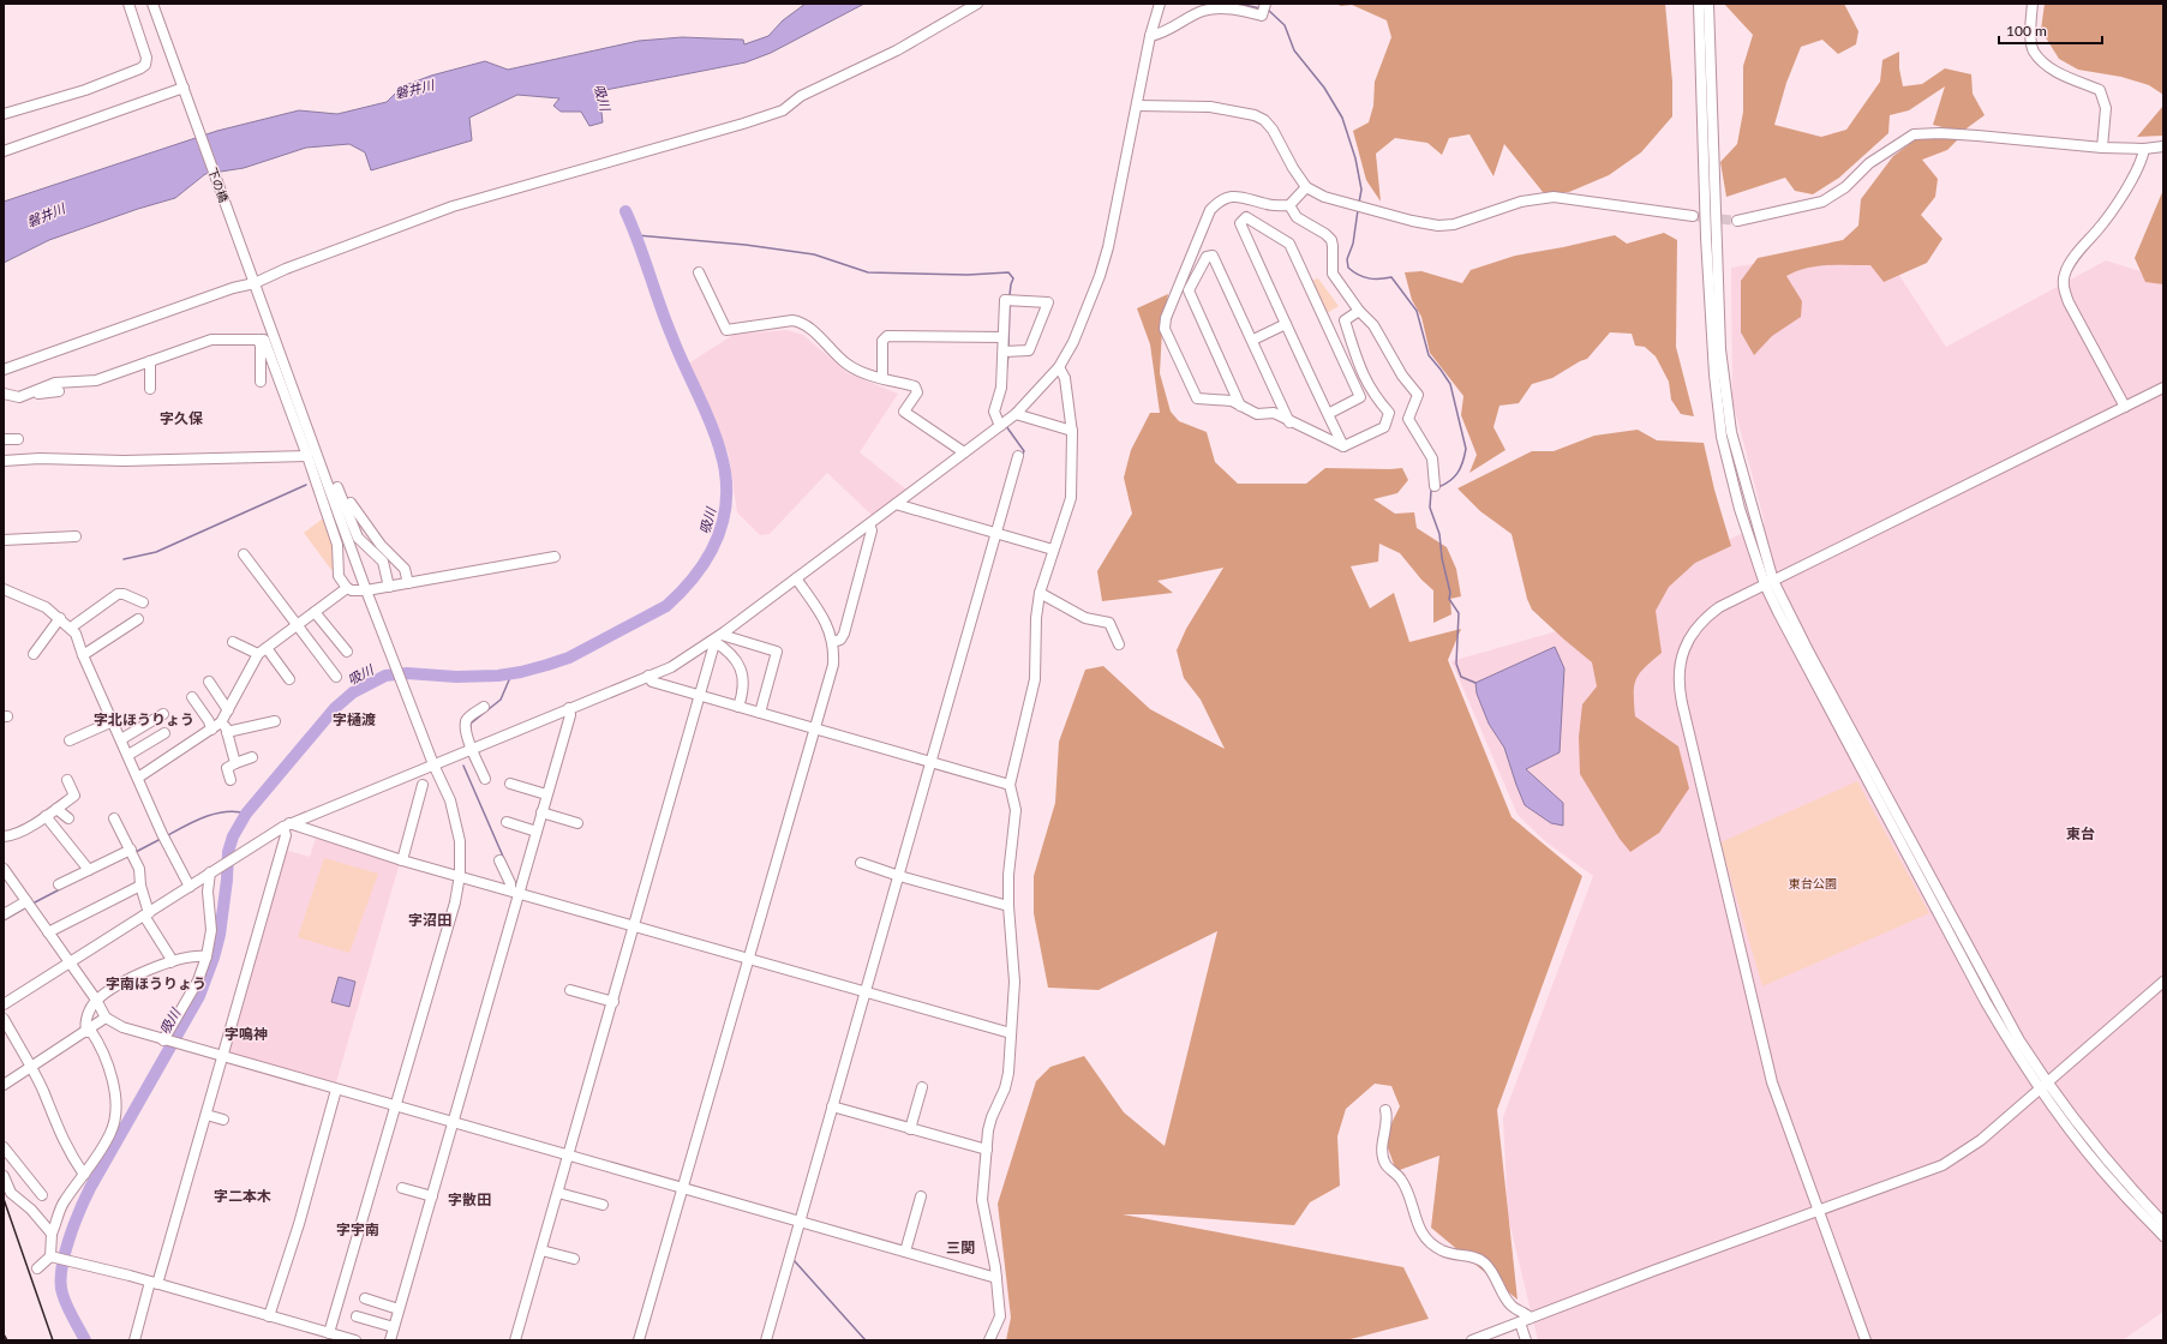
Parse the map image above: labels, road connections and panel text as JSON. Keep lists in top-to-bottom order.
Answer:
{
  "streets": {
    "street": ["下の橋"]
  },
  "districts": [
    "字久保",
    "字北ほうりょう",
    "字樋渡",
    "東台",
    "字沼田",
    "字南ほうりょう",
    "字鳴神",
    "字二本木",
    "字散田",
    "字宇南",
    "三関"
  ],
  "water": ["磐井川", "吸川"],
  "parks": ["東台公園"],
  "scale_bar": "100 m"
}
